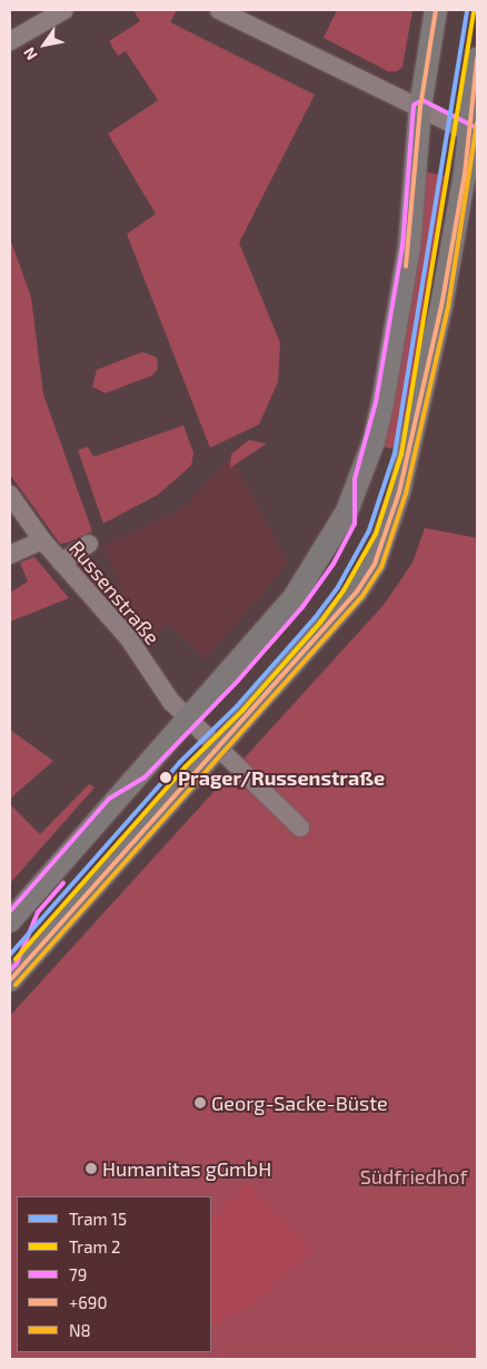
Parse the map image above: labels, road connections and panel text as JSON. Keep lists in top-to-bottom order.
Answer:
{
  "streets": {
    "street": ["Russenstraße"]
  },
  "parks": ["Südfriedhof"],
  "places": ["Prager/Russenstraße", "Georg-Sacke-Büste", "Humanitas gGmbH"],
  "lines": [
    "tram line 15",
    "transit line +690",
    "tram line 2",
    "transit line 79",
    "transit line N8"
  ],
  "legend": [
    "Tram 15",
    "Tram 2",
    "79",
    "+690",
    "N8"
  ],
  "north": "bottom left"
}
